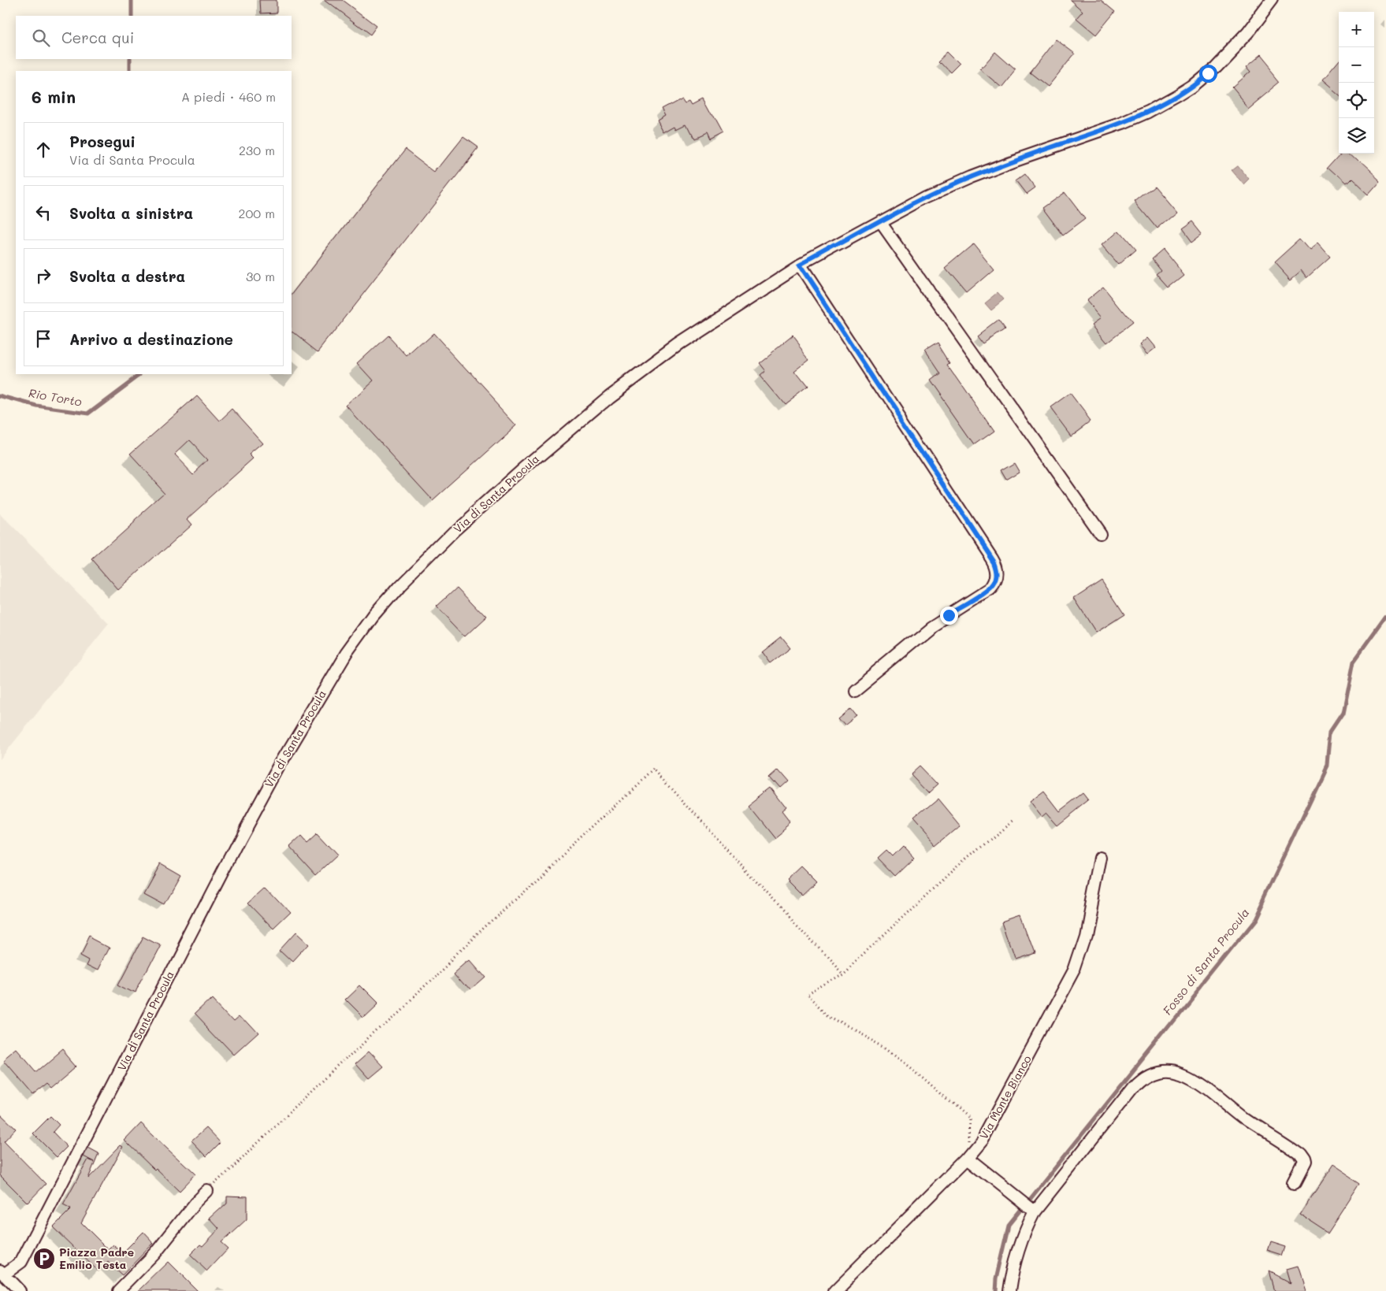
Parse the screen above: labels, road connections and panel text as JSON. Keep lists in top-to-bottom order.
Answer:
{
  "streets": {
    "street": ["Via di Santa Procula", "Via Monte Bianco"]
  },
  "water": ["Rio Torto", "Fosso di Santa Procula"],
  "places": {
    "parking": ["Piazza Padre Emilio Testa"]
  },
  "page": {
    "map_buttons": ["+", "−"],
    "search": "Cerca qui",
    "heading": ["6 min", "A piedi · 460 m"],
    "list": [
      ["Prosegui", "Via di Santa Procula", "230 m"],
      ["Svolta a sinistra", "200 m"],
      ["Svolta a destra", "30 m"],
      "Arrivo a destinazione"
    ]
  }
}
